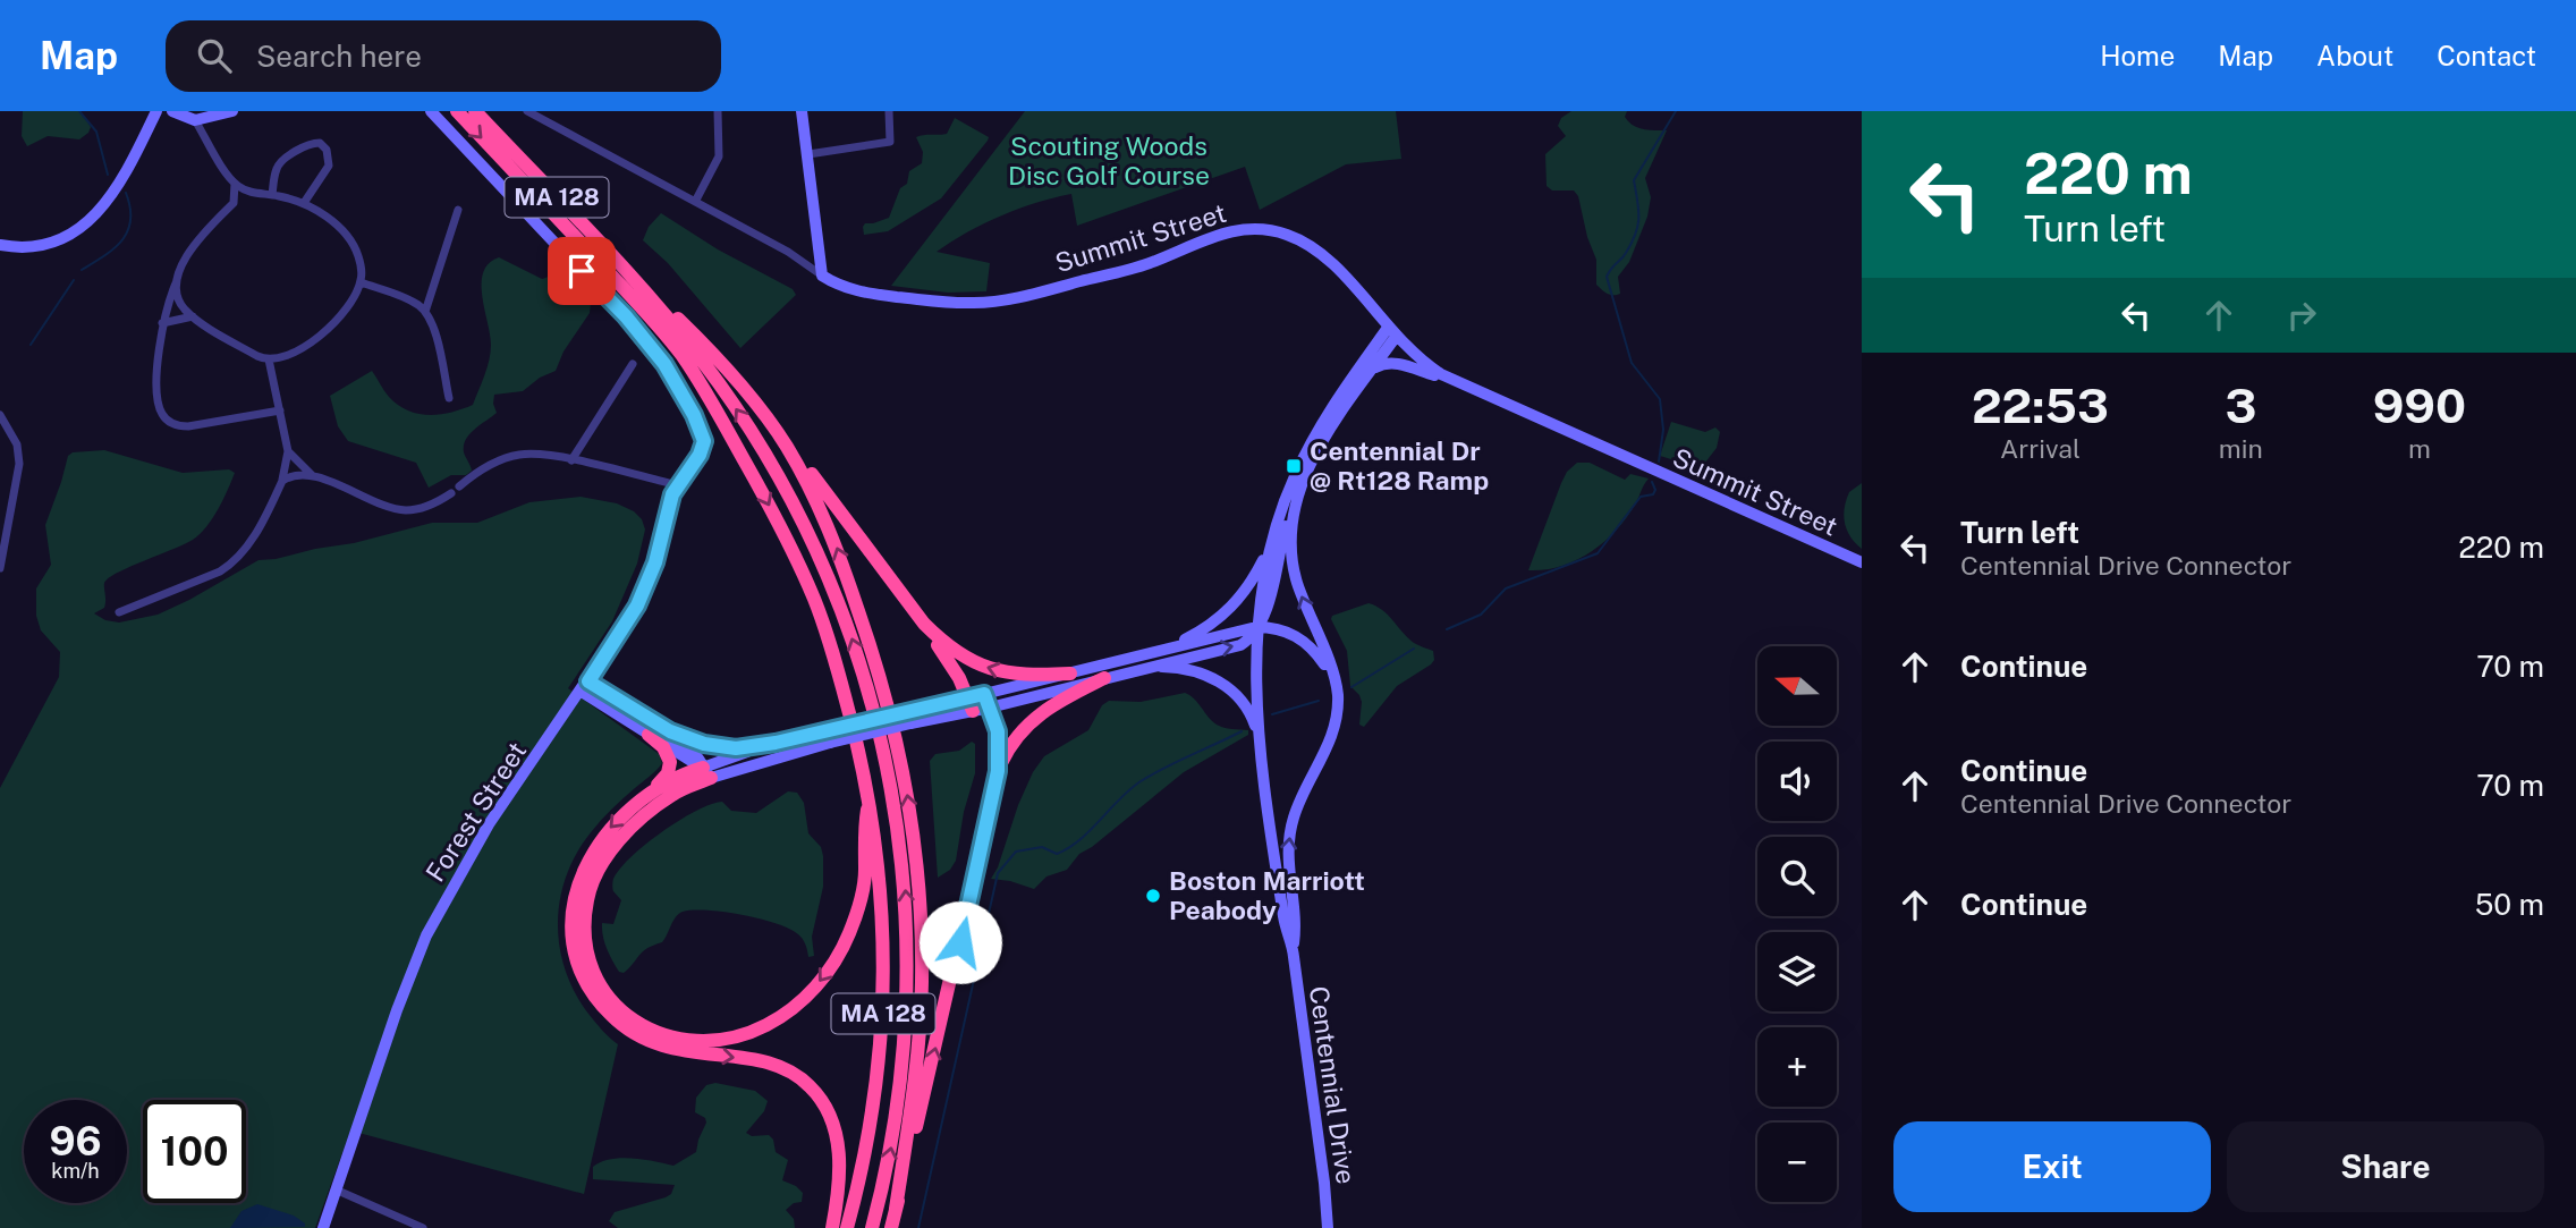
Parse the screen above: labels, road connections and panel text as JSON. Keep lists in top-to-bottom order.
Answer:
{
  "streets": {
    "highway": ["MA 128"],
    "street": ["Summit Street", "Forest Street", "Centennial Drive"]
  },
  "crossings": [
    ["Summit Street", "Centennial Drive"]
  ],
  "parks": ["Scouting Woods Disc Golf Course"],
  "places": {
    "transit": ["Centennial Dr @ Rt128 Ramp"],
    "other": ["Boston Marriott Peabody"]
  },
  "north": "left",
  "page": {
    "header": "Map",
    "search": "Search here",
    "nav": [
      "Home",
      "Map",
      "About",
      "Contact"
    ],
    "turn": ["220 m", "Turn left"],
    "eta": [
      "22:53",
      "Arrival",
      "3",
      "min",
      "990",
      "m"
    ],
    "list": [
      {
        "name": "Turn left",
        "note": "Centennial Drive Connector",
        "value": "220 m"
      },
      {
        "name": "Continue",
        "value": "70 m"
      },
      {
        "name": "Continue",
        "note": "Centennial Drive Connector",
        "value": "70 m"
      },
      {
        "name": "Continue",
        "value": "50 m"
      }
    ],
    "map_buttons": ["+", "−"],
    "speed": "96 km/h",
    "limit": "100",
    "buttons": ["Exit", "Share"]
  }
}
